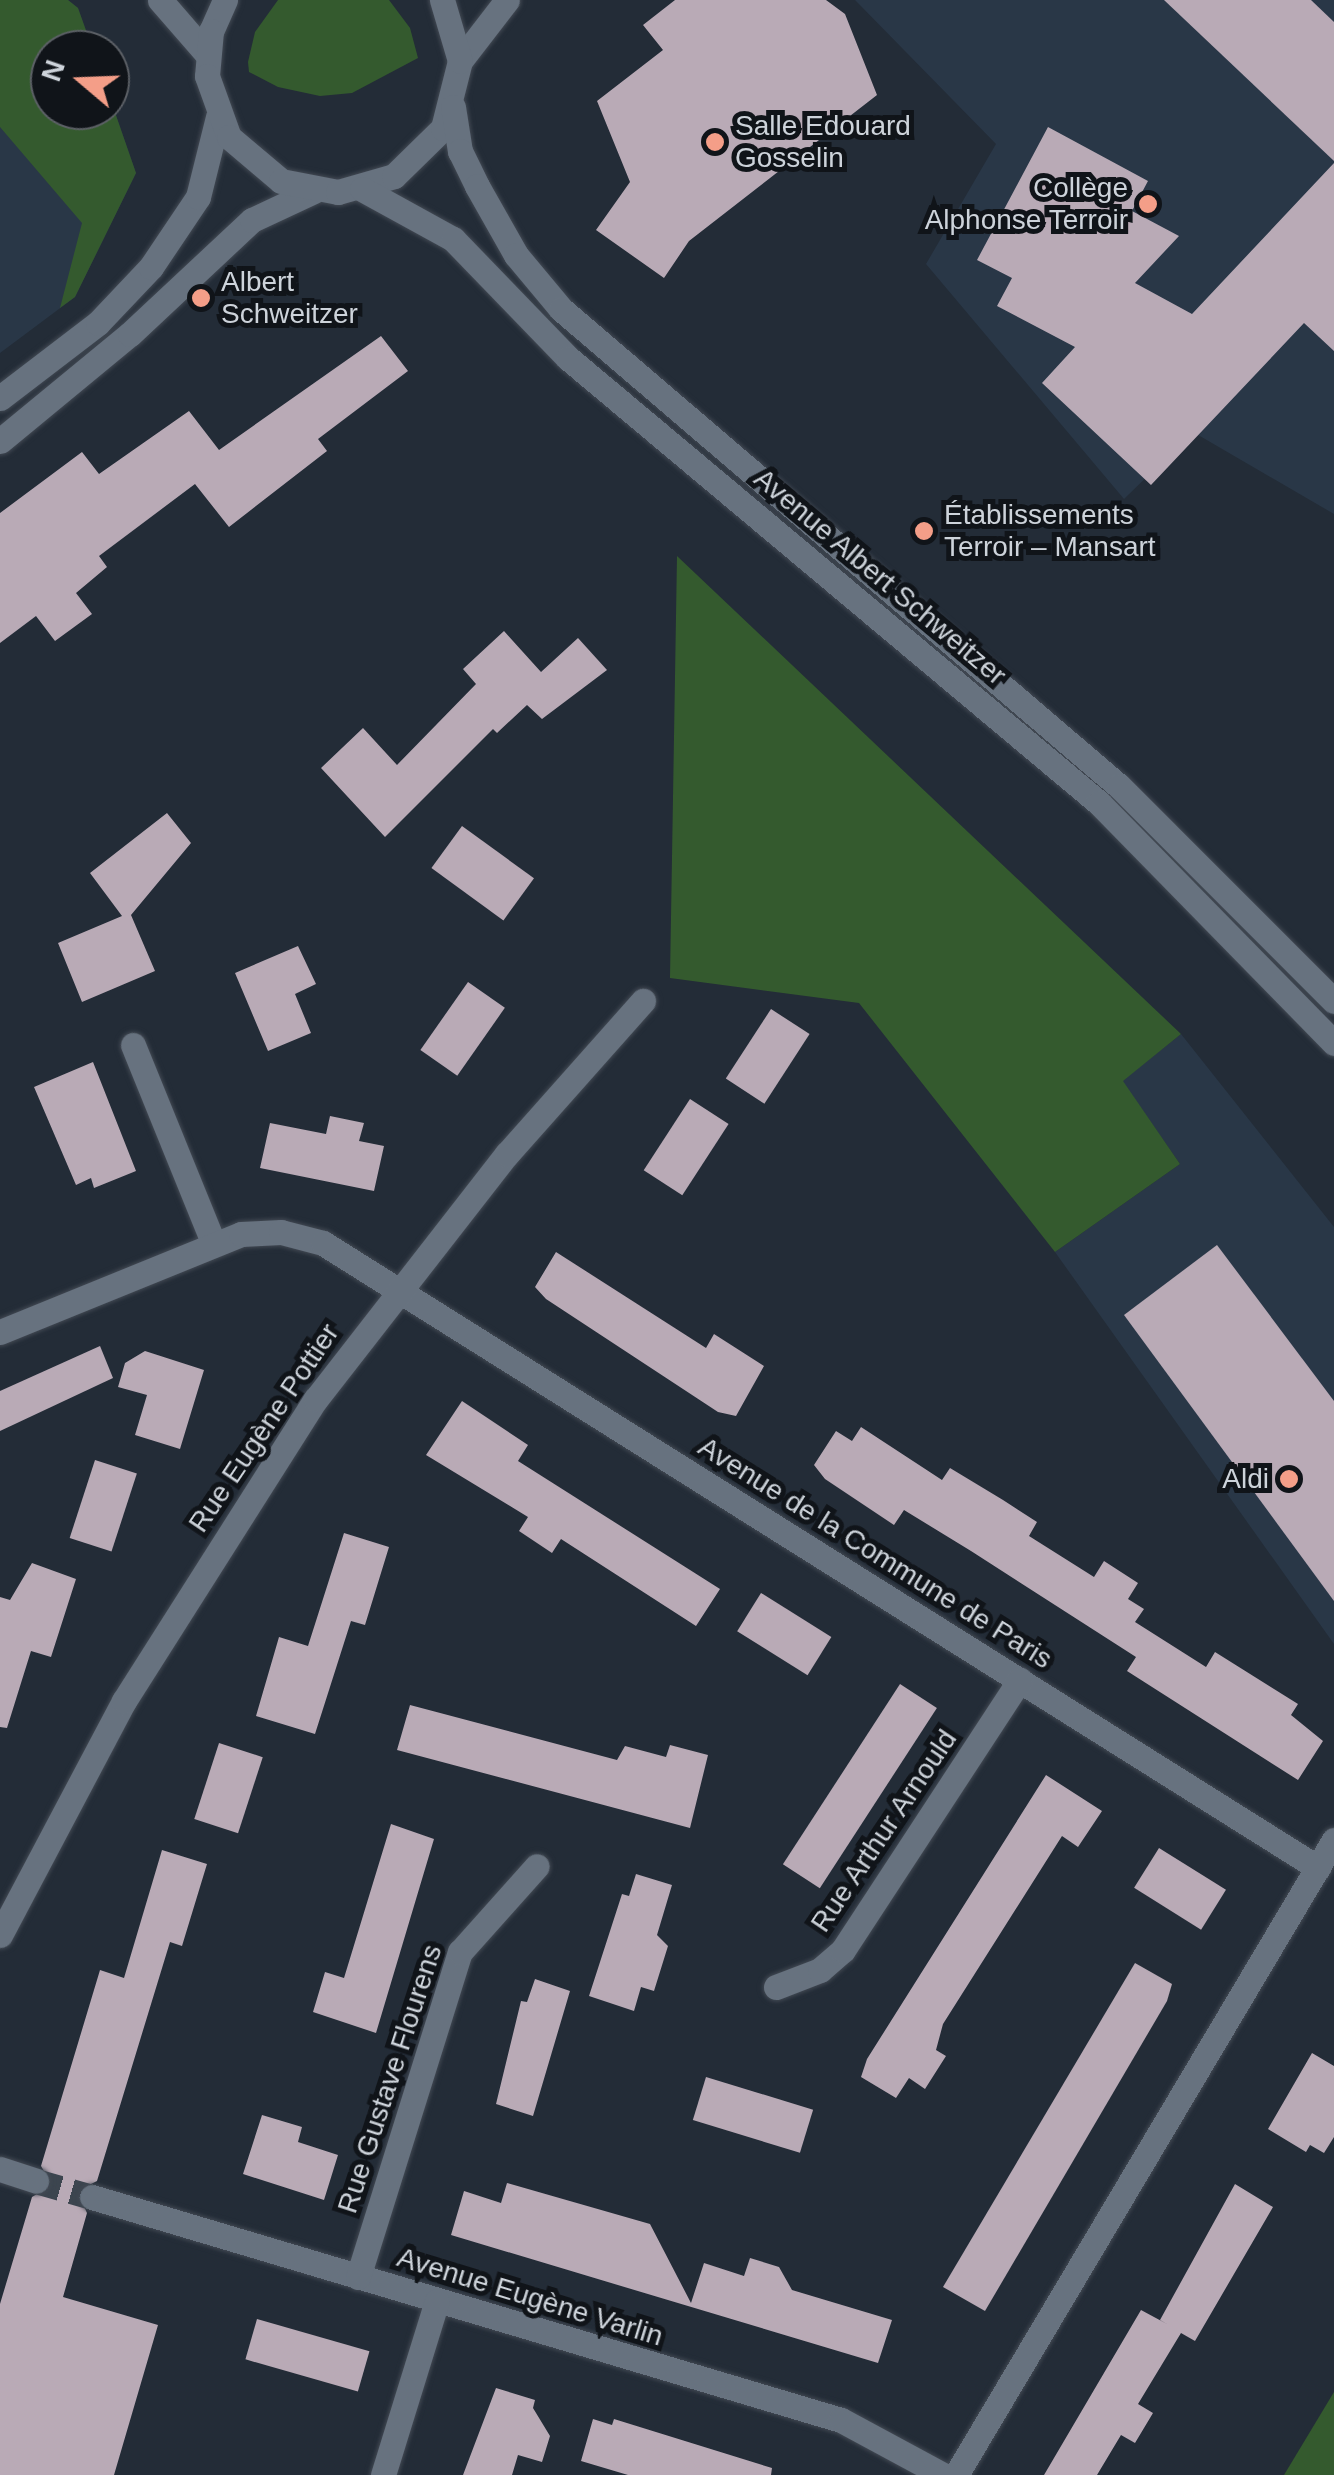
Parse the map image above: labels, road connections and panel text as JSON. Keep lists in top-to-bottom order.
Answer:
{
  "streets": {
    "street": [
      "Avenue Albert Schweitzer",
      "Rue Eugène Pottier",
      "Avenue de la Commune de Paris",
      "Rue Arthur Arnould",
      "Rue Gustave Flourens",
      "Avenue Eugène Varlin"
    ]
  },
  "crossings": [
    ["Rue Eugène Pottier", "Avenue de la Commune de Paris"],
    ["Avenue de la Commune de Paris", "Rue Arthur Arnould"],
    ["Rue Gustave Flourens", "Avenue Eugène Varlin"]
  ],
  "places": [
    "Salle Edouard Gosselin",
    "Collège Alphonse Terroir",
    "Albert Schweitzer",
    "Établissements Terroir – Mansart",
    "Aldi"
  ],
  "north": "left"
}
